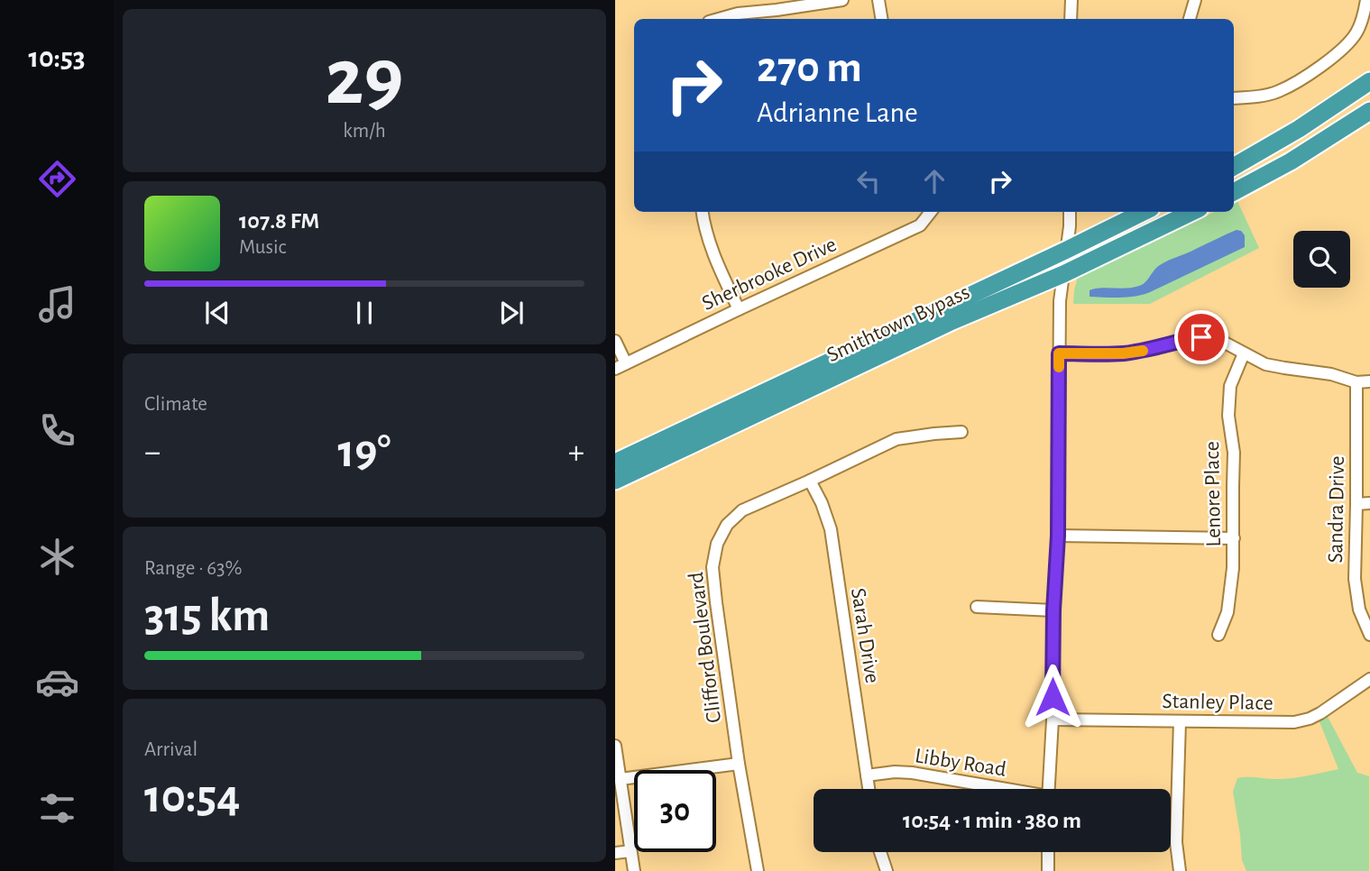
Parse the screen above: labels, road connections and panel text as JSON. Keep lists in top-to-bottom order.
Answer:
{
  "streets": {
    "highway": ["Smithtown Bypass"],
    "street": [
      "Sherbrooke Drive",
      "Lenore Place",
      "Sandra Drive",
      "Sarah Drive",
      "Clifford Boulevard",
      "Stanley Place",
      "Libby Road"
    ]
  },
  "crossings": [
    ["Sarah Drive", "Clifford Boulevard"],
    ["Sarah Drive", "Libby Road"]
  ],
  "page": {
    "tabs": "10:53",
    "tile": [
      ["29", "km/h"],
      "Climate",
      ["Range · 63%", "315 km"],
      ["Arrival", "10:54"]
    ],
    "turn": ["270 m", "Adrianne Lane"],
    "song": ["107.8 FM", "Music"],
    "heat": ["−", "19°", "+"],
    "limit": "30",
    "trip": "10:54 · 1 min · 380 m"
  }
}
